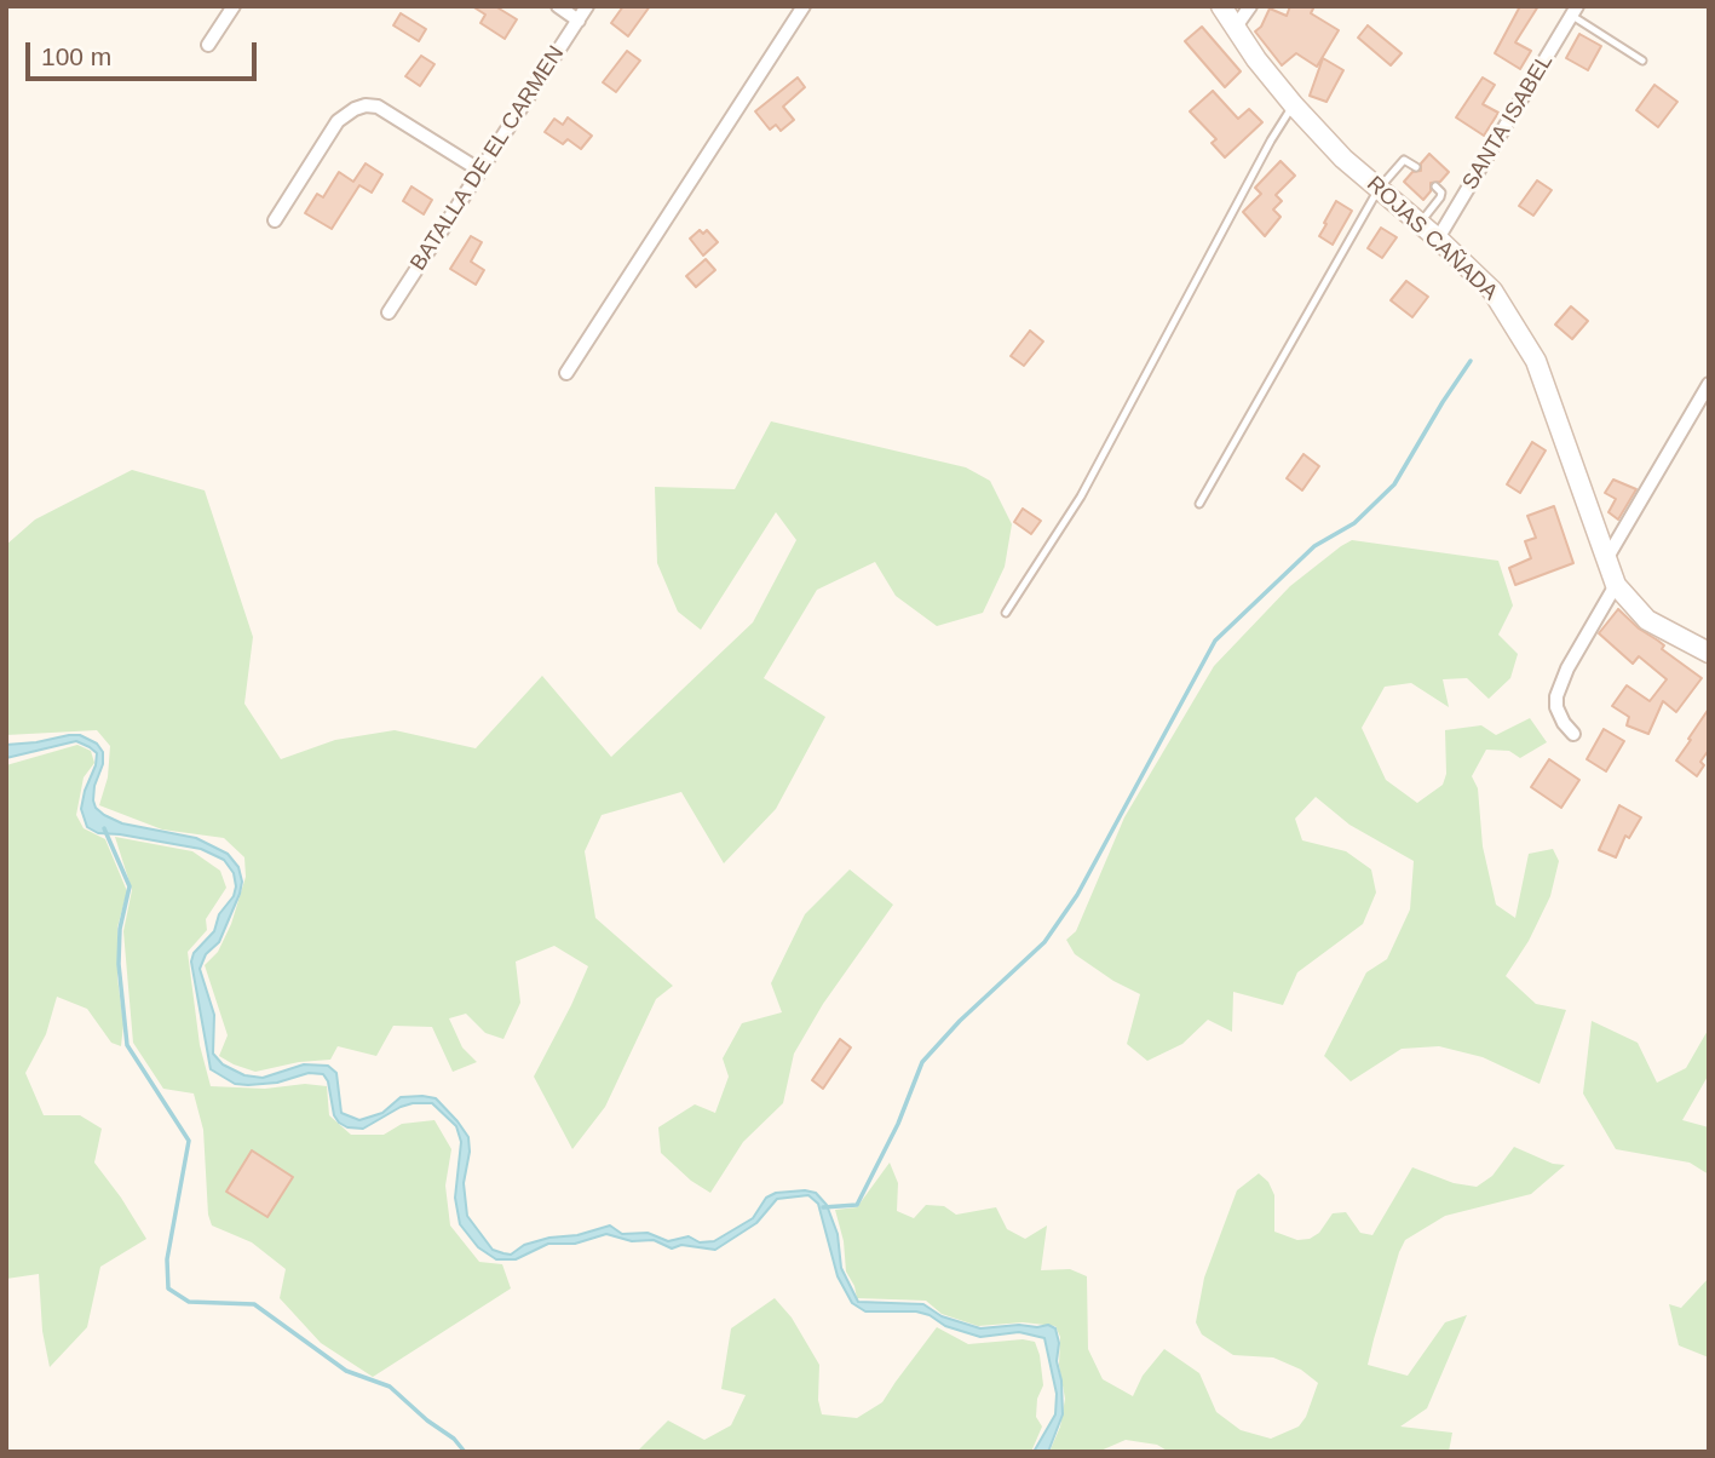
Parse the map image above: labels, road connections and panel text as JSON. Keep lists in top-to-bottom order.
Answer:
{
  "streets": {
    "main road": ["ROJAS CAÑADA"],
    "street": ["SANTA ISABEL", "BATALLA DE EL CARMEN"]
  },
  "crossings": [
    ["SANTA ISABEL", "ROJAS CAÑADA"]
  ],
  "scale_bar": "100 m"
}
